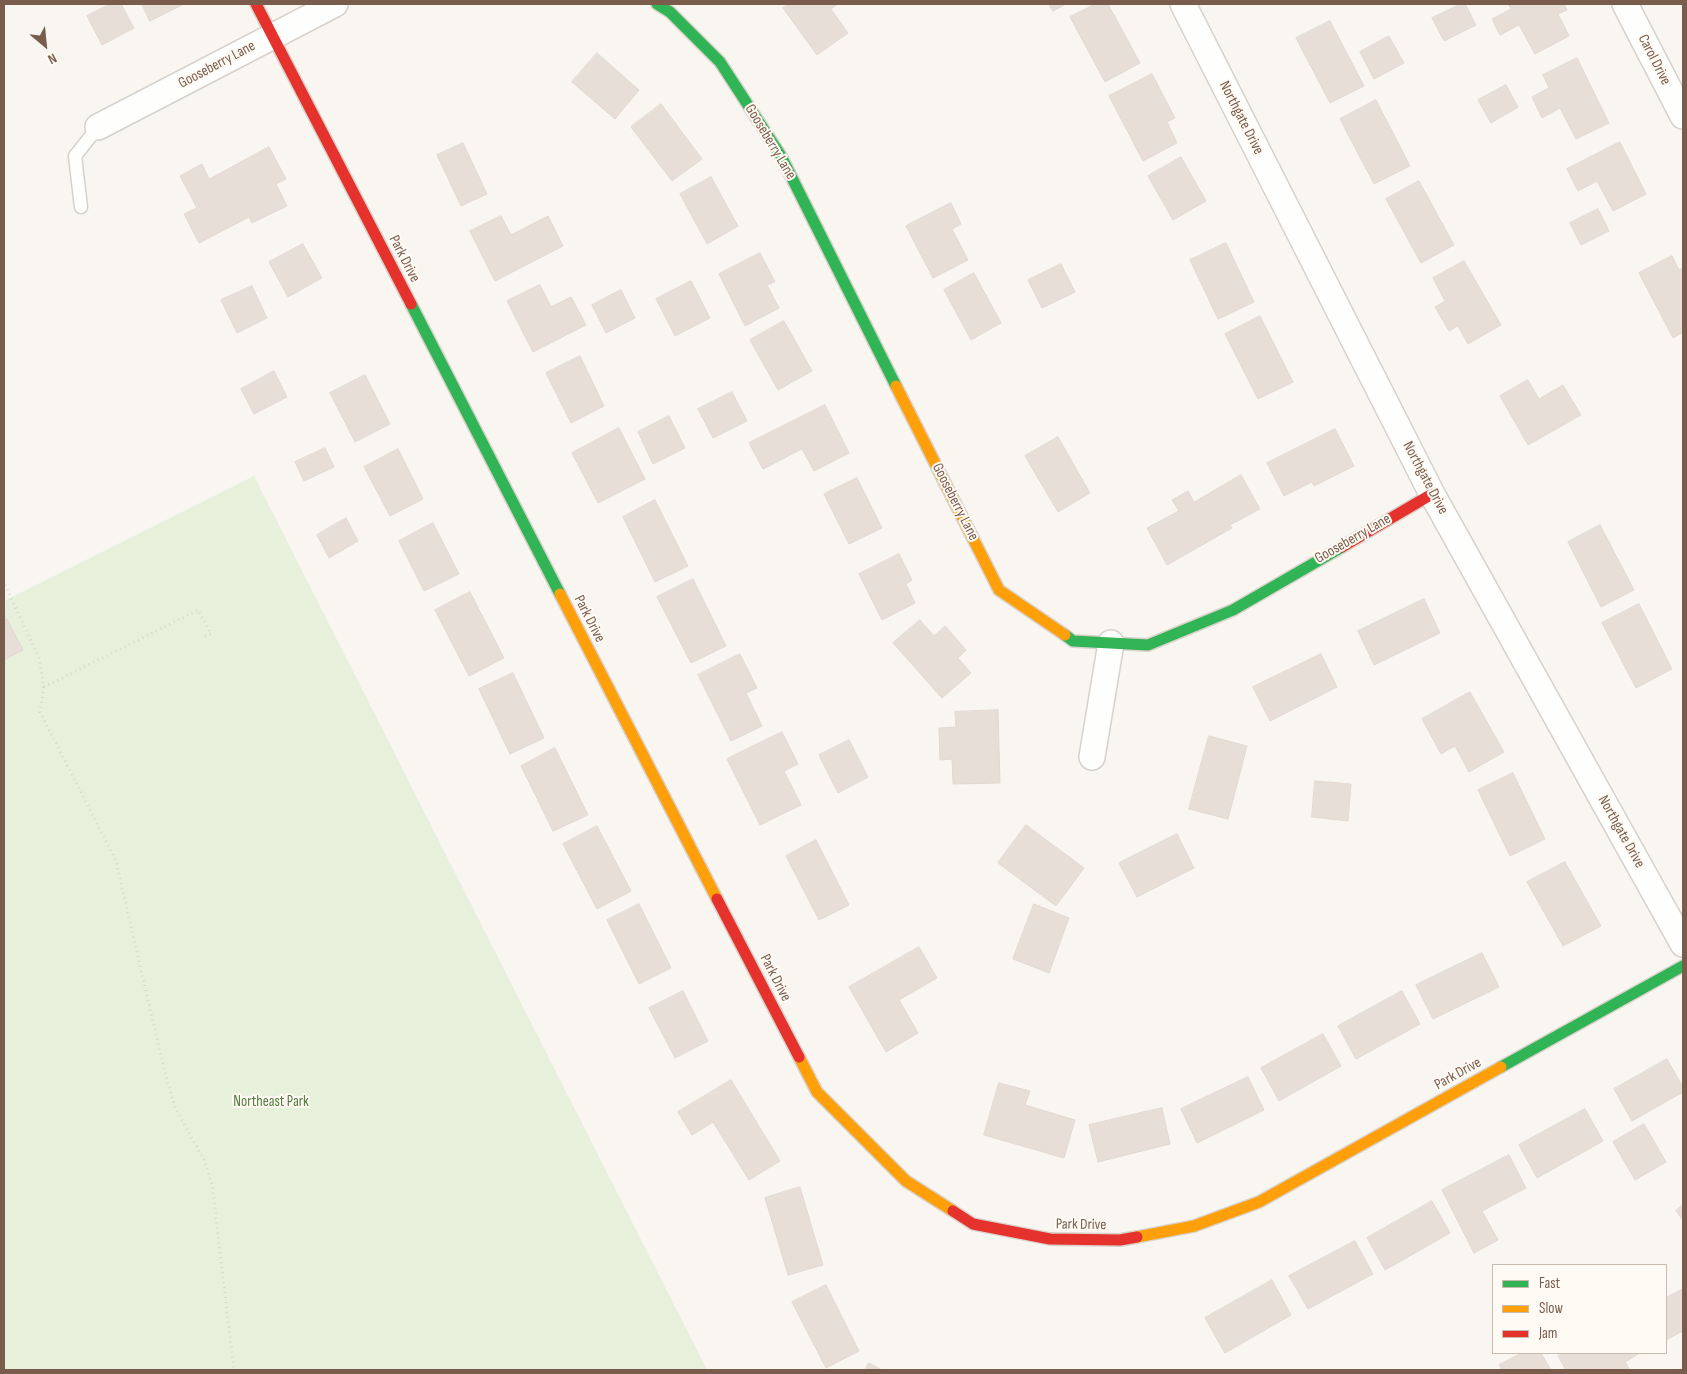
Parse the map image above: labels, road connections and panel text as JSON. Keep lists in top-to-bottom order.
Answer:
{
  "streets": {
    "street": [
      "Carol Drive",
      "Gooseberry Lane",
      "Northgate Drive",
      "Park Drive"
    ]
  },
  "crossings": [
    ["Gooseberry Lane", "Northgate Drive"],
    ["Gooseberry Lane", "Park Drive"]
  ],
  "parks": ["Northeast Park"],
  "legend": ["Fast", "Slow", "Jam"],
  "north": "bottom right"
}
